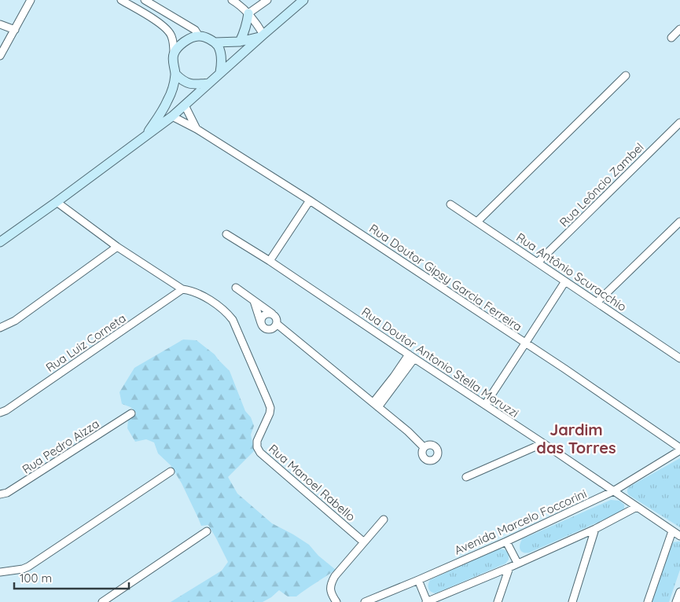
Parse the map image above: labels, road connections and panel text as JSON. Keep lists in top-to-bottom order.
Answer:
{
  "streets": {
    "street": [
      "Rua Leôncio Zambel",
      "Rua Antônio Scuracchio",
      "Rua Doutor Gipsy Garcia Ferreira",
      "Rua Luiz Corneta",
      "Rua Doutor Antonio Stella Moruzzi",
      "Rua Pedro Aizza",
      "Rua Manoel Rabello",
      "Avenida Marcelo Foccorini"
    ]
  },
  "crossings": [
    ["Rua Leôncio Zambel", "Rua Antônio Scuracchio"],
    ["Rua Doutor Gipsy Garcia Ferreira", "Avenida Marcelo Foccorini"],
    ["Rua Luiz Corneta", "Rua Manoel Rabello"],
    ["Rua Doutor Antonio Stella Moruzzi", "Avenida Marcelo Foccorini"]
  ],
  "districts": ["Jardim das Torres"],
  "scale_bar": "100 m"
}
